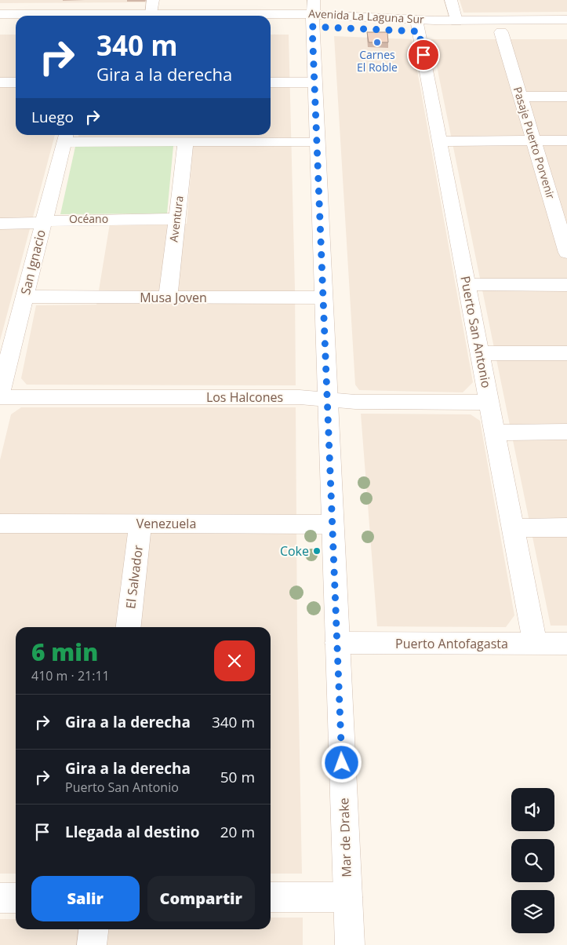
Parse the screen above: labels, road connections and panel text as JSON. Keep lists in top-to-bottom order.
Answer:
{
  "streets": {
    "street": [
      "Avenida La Laguna Sur",
      "Pasaje Puerto Porvenir",
      "Océano",
      "Aventura",
      "San Ignacio",
      "Musa Joven",
      "Puerto San Antonio",
      "Los Halcones",
      "Venezuela",
      "El Salvador",
      "Puerto Antofagasta",
      "Mar de Drake"
    ]
  },
  "crossings": [
    ["Avenida La Laguna Sur", "Pasaje Puerto Porvenir"],
    ["Avenida La Laguna Sur", "Puerto San Antonio"],
    ["Avenida La Laguna Sur", "Mar de Drake"],
    ["Océano", "Aventura"],
    ["Océano", "San Ignacio"],
    ["Aventura", "Musa Joven"],
    ["San Ignacio", "Musa Joven"],
    ["Musa Joven", "Mar de Drake"],
    ["Puerto San Antonio", "Los Halcones"],
    ["Puerto San Antonio", "Puerto Antofagasta"],
    ["Los Halcones", "Mar de Drake"],
    ["Venezuela", "El Salvador"],
    ["Venezuela", "Mar de Drake"],
    ["Puerto Antofagasta", "Mar de Drake"]
  ],
  "places": ["Carnes El Roble", "Coke"],
  "page": {
    "turn": ["340 m", "Gira a la derecha"],
    "then": "Luego",
    "heading": ["6 min", "410 m · 21:11"],
    "list": [
      {
        "name": "Gira a la derecha",
        "value": "340 m"
      },
      {
        "name": "Gira a la derecha",
        "note": "Puerto San Antonio",
        "value": "50 m"
      },
      {
        "name": "Llegada al destino",
        "value": "20 m"
      }
    ],
    "buttons": ["Salir", "Compartir"]
  }
}
